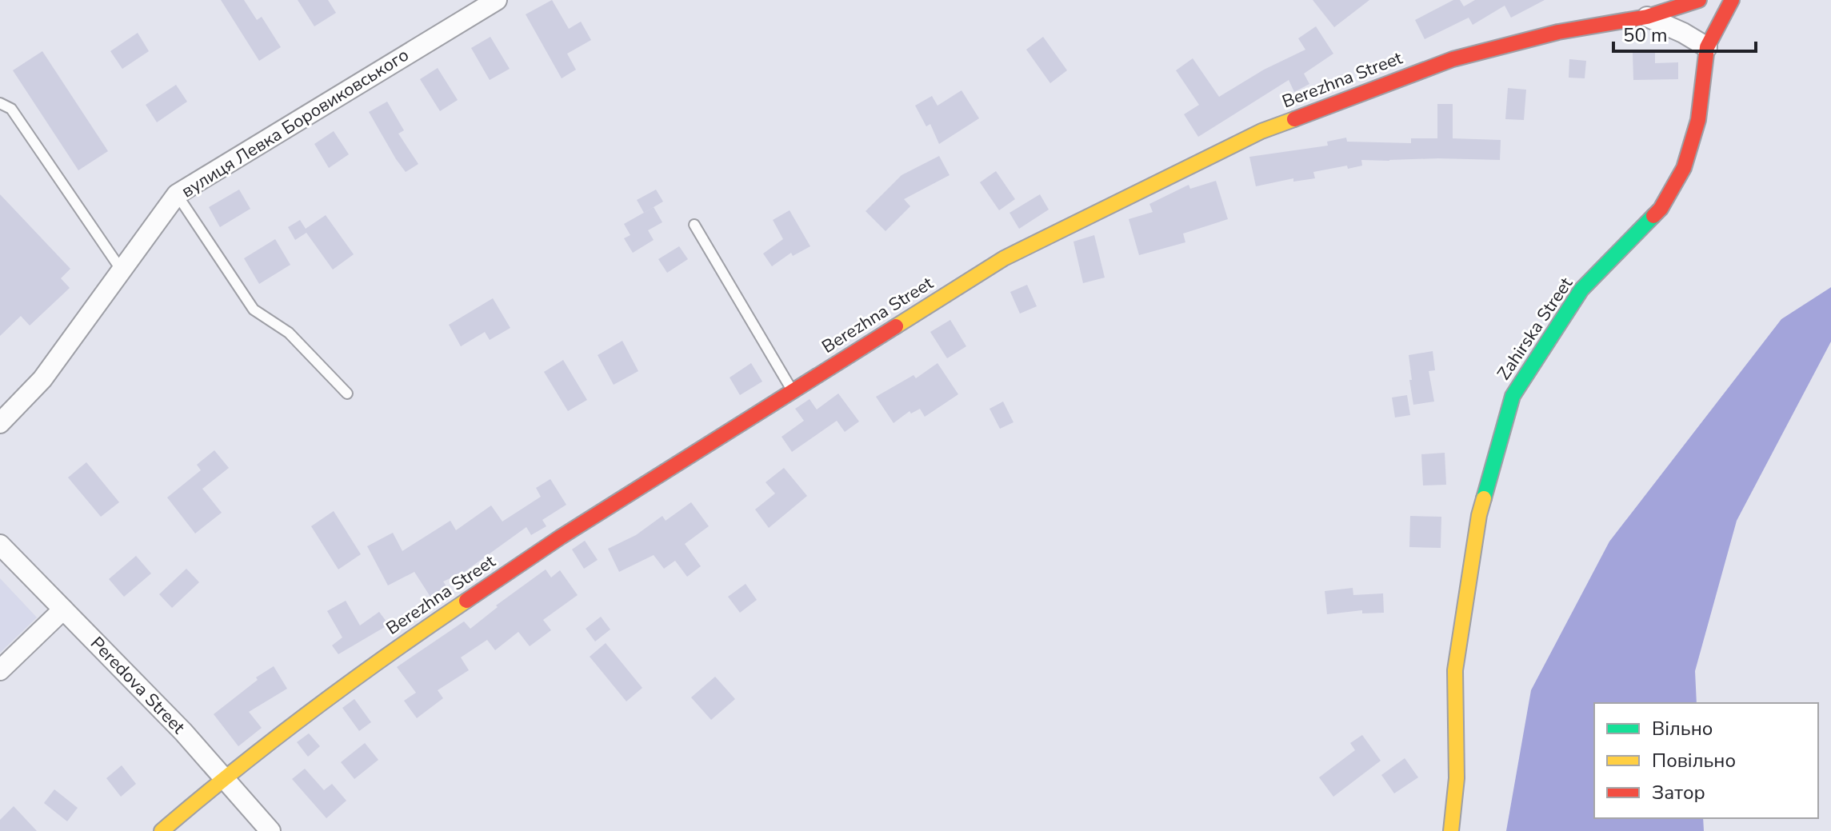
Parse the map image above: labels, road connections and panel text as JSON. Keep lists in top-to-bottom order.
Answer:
{
  "streets": {
    "street": [
      "Berezhna Street",
      "вулиця Левка Боровиковського",
      "Zahirska Street",
      "Peredova Street"
    ]
  },
  "crossings": [
    ["Berezhna Street", "Peredova Street"]
  ],
  "legend": ["Вільно", "Повільно", "Затор"],
  "scale_bar": "50 m"
}
